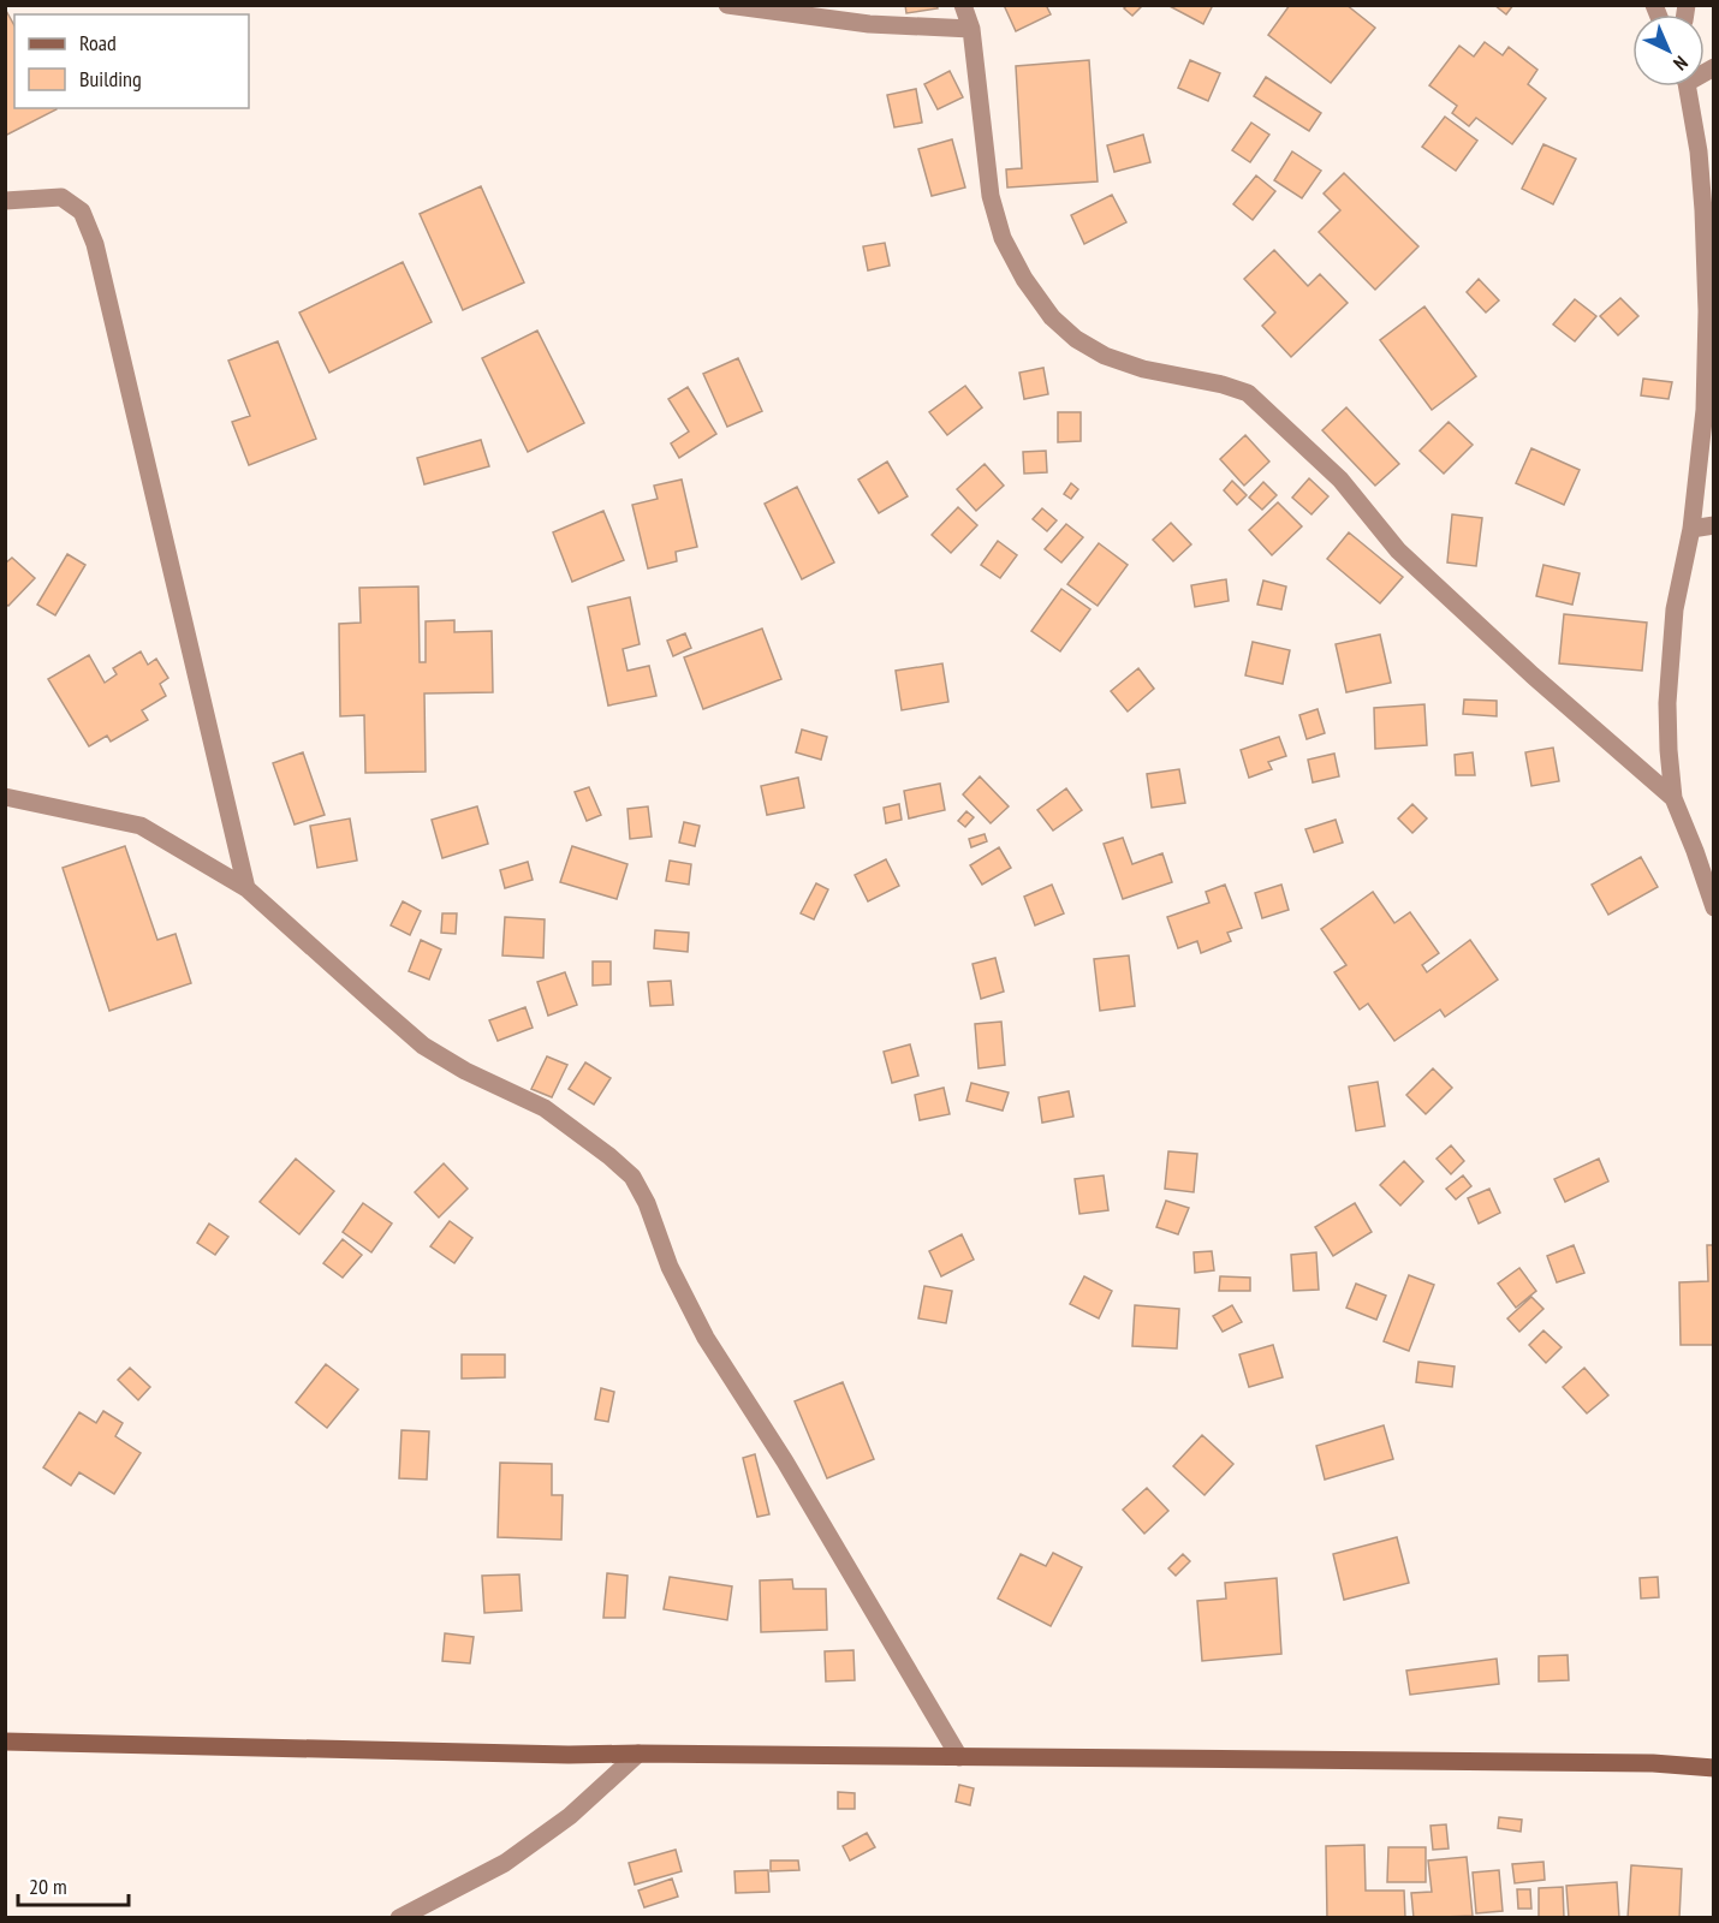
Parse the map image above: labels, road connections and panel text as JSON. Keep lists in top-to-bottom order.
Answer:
{
  "legend": ["Road", "Building"],
  "scale_bar": "20 m",
  "north": "bottom right"
}
